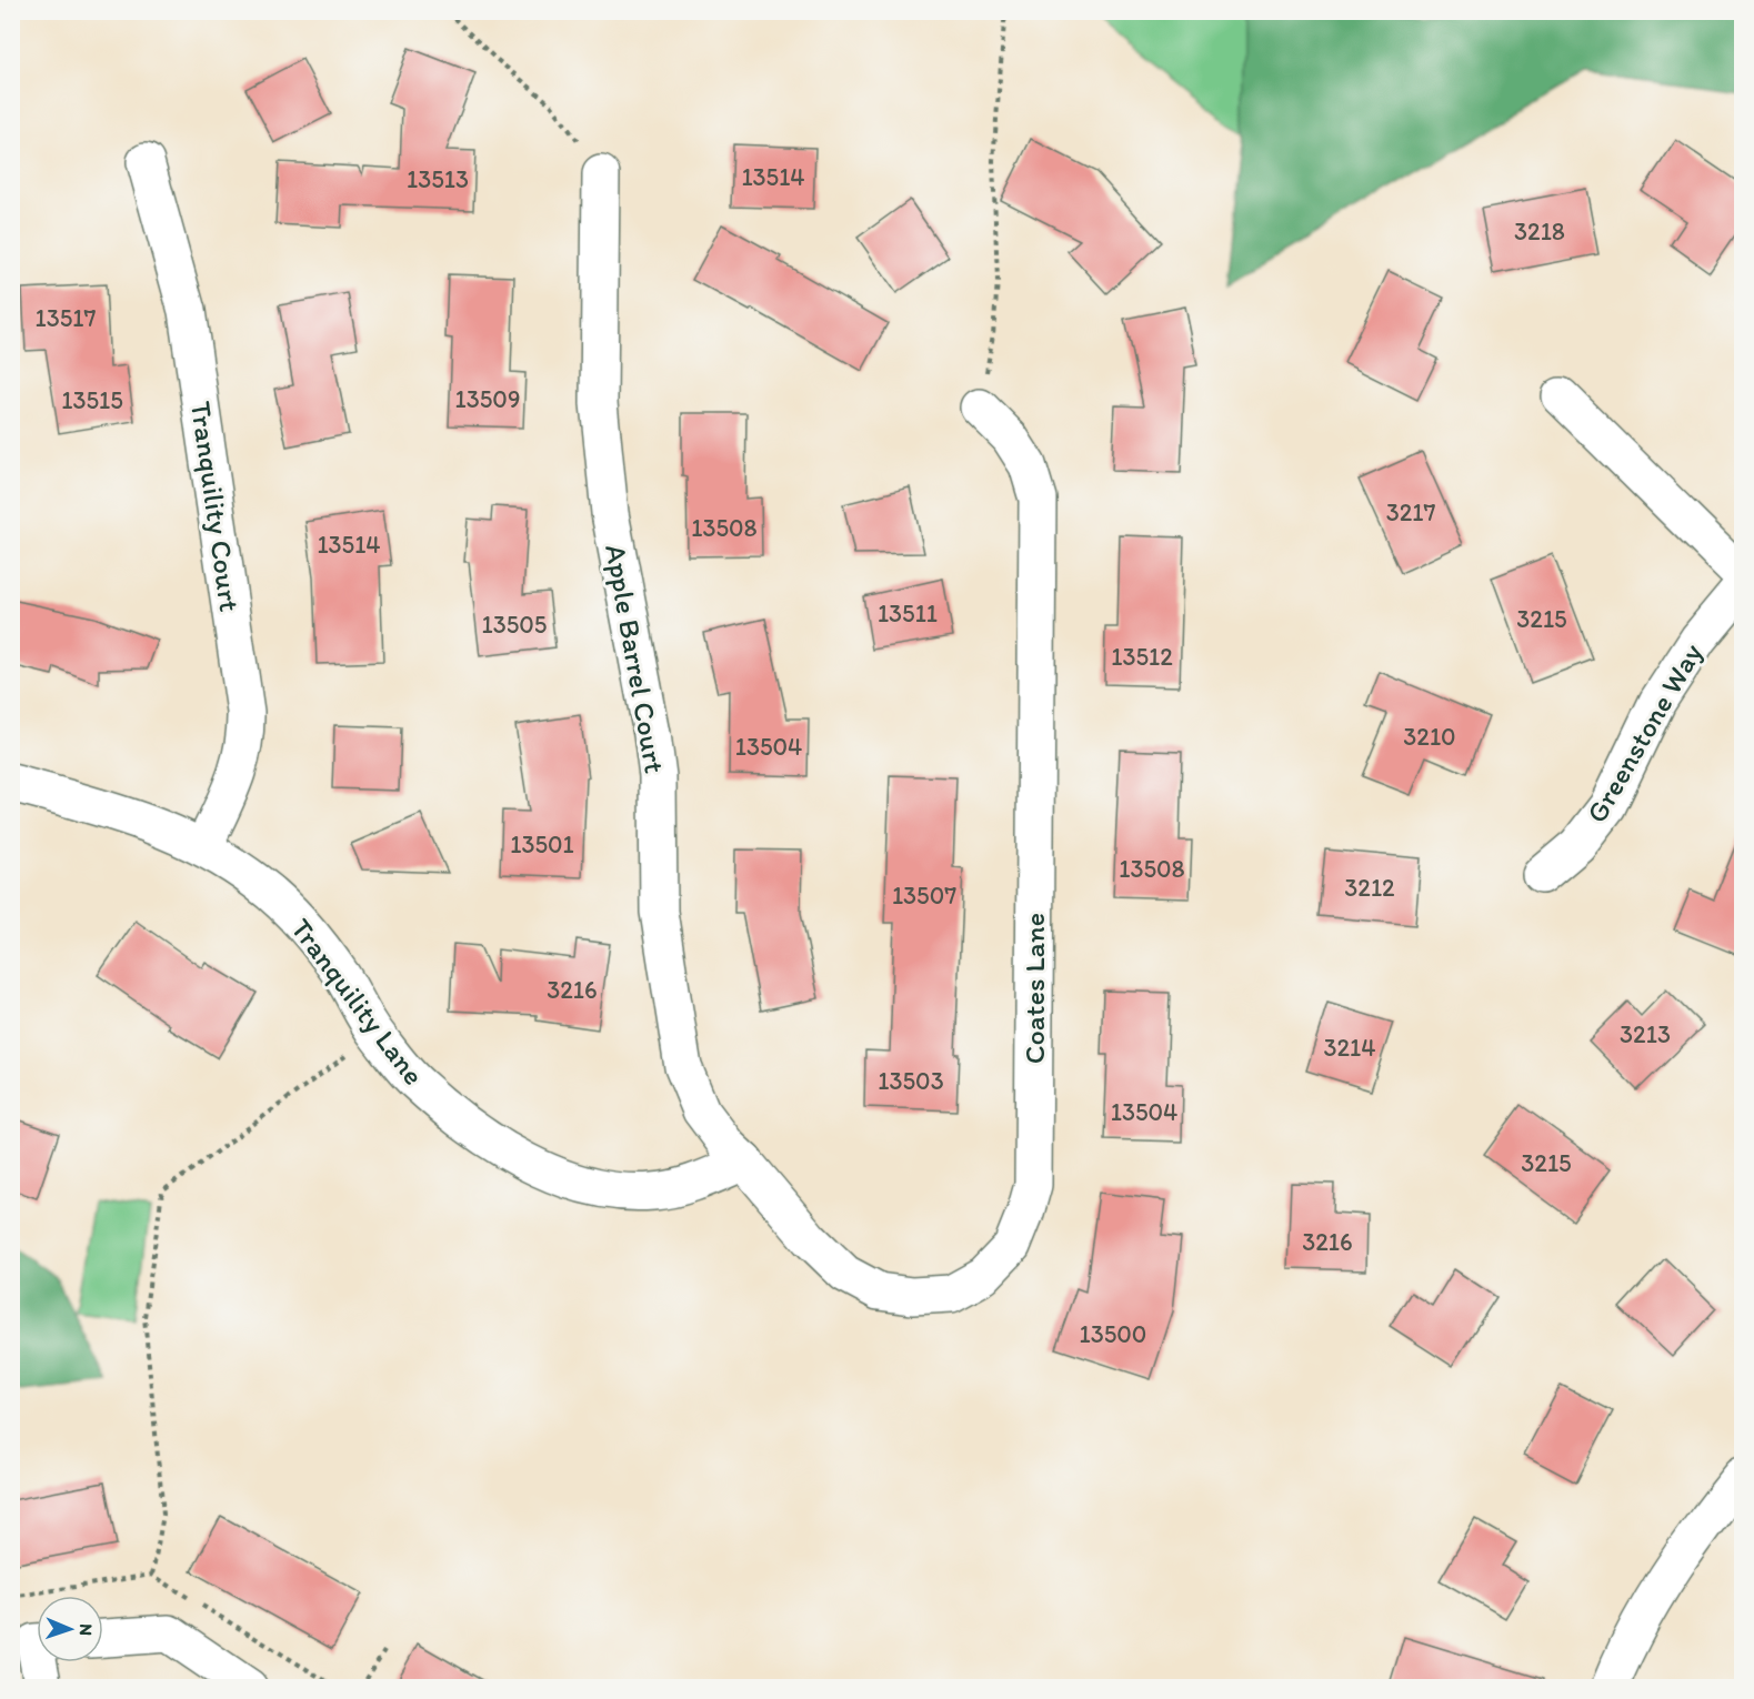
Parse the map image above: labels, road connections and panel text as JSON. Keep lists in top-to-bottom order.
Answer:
{
  "streets": {
    "street": [
      "Tranquility Court",
      "Apple Barrel Court",
      "Greenstone Way",
      "Coates Lane",
      "Tranquility Lane"
    ]
  },
  "crossings": [
    ["Tranquility Court", "Tranquility Lane"],
    ["Apple Barrel Court", "Coates Lane"],
    ["Apple Barrel Court", "Tranquility Lane"],
    ["Coates Lane", "Tranquility Lane"]
  ],
  "house_numbers": [
    "13514",
    "13513",
    "3218",
    "13517",
    "13509",
    "13515",
    "3217",
    "13508",
    "13514",
    "13511",
    "3215",
    "13505",
    "13512",
    "3210",
    "13504",
    "13501",
    "13508",
    "3212",
    "13507",
    "3216",
    "3213",
    "3214",
    "13503",
    "13504",
    "3215",
    "3216",
    "13500"
  ],
  "north": "right"
}
